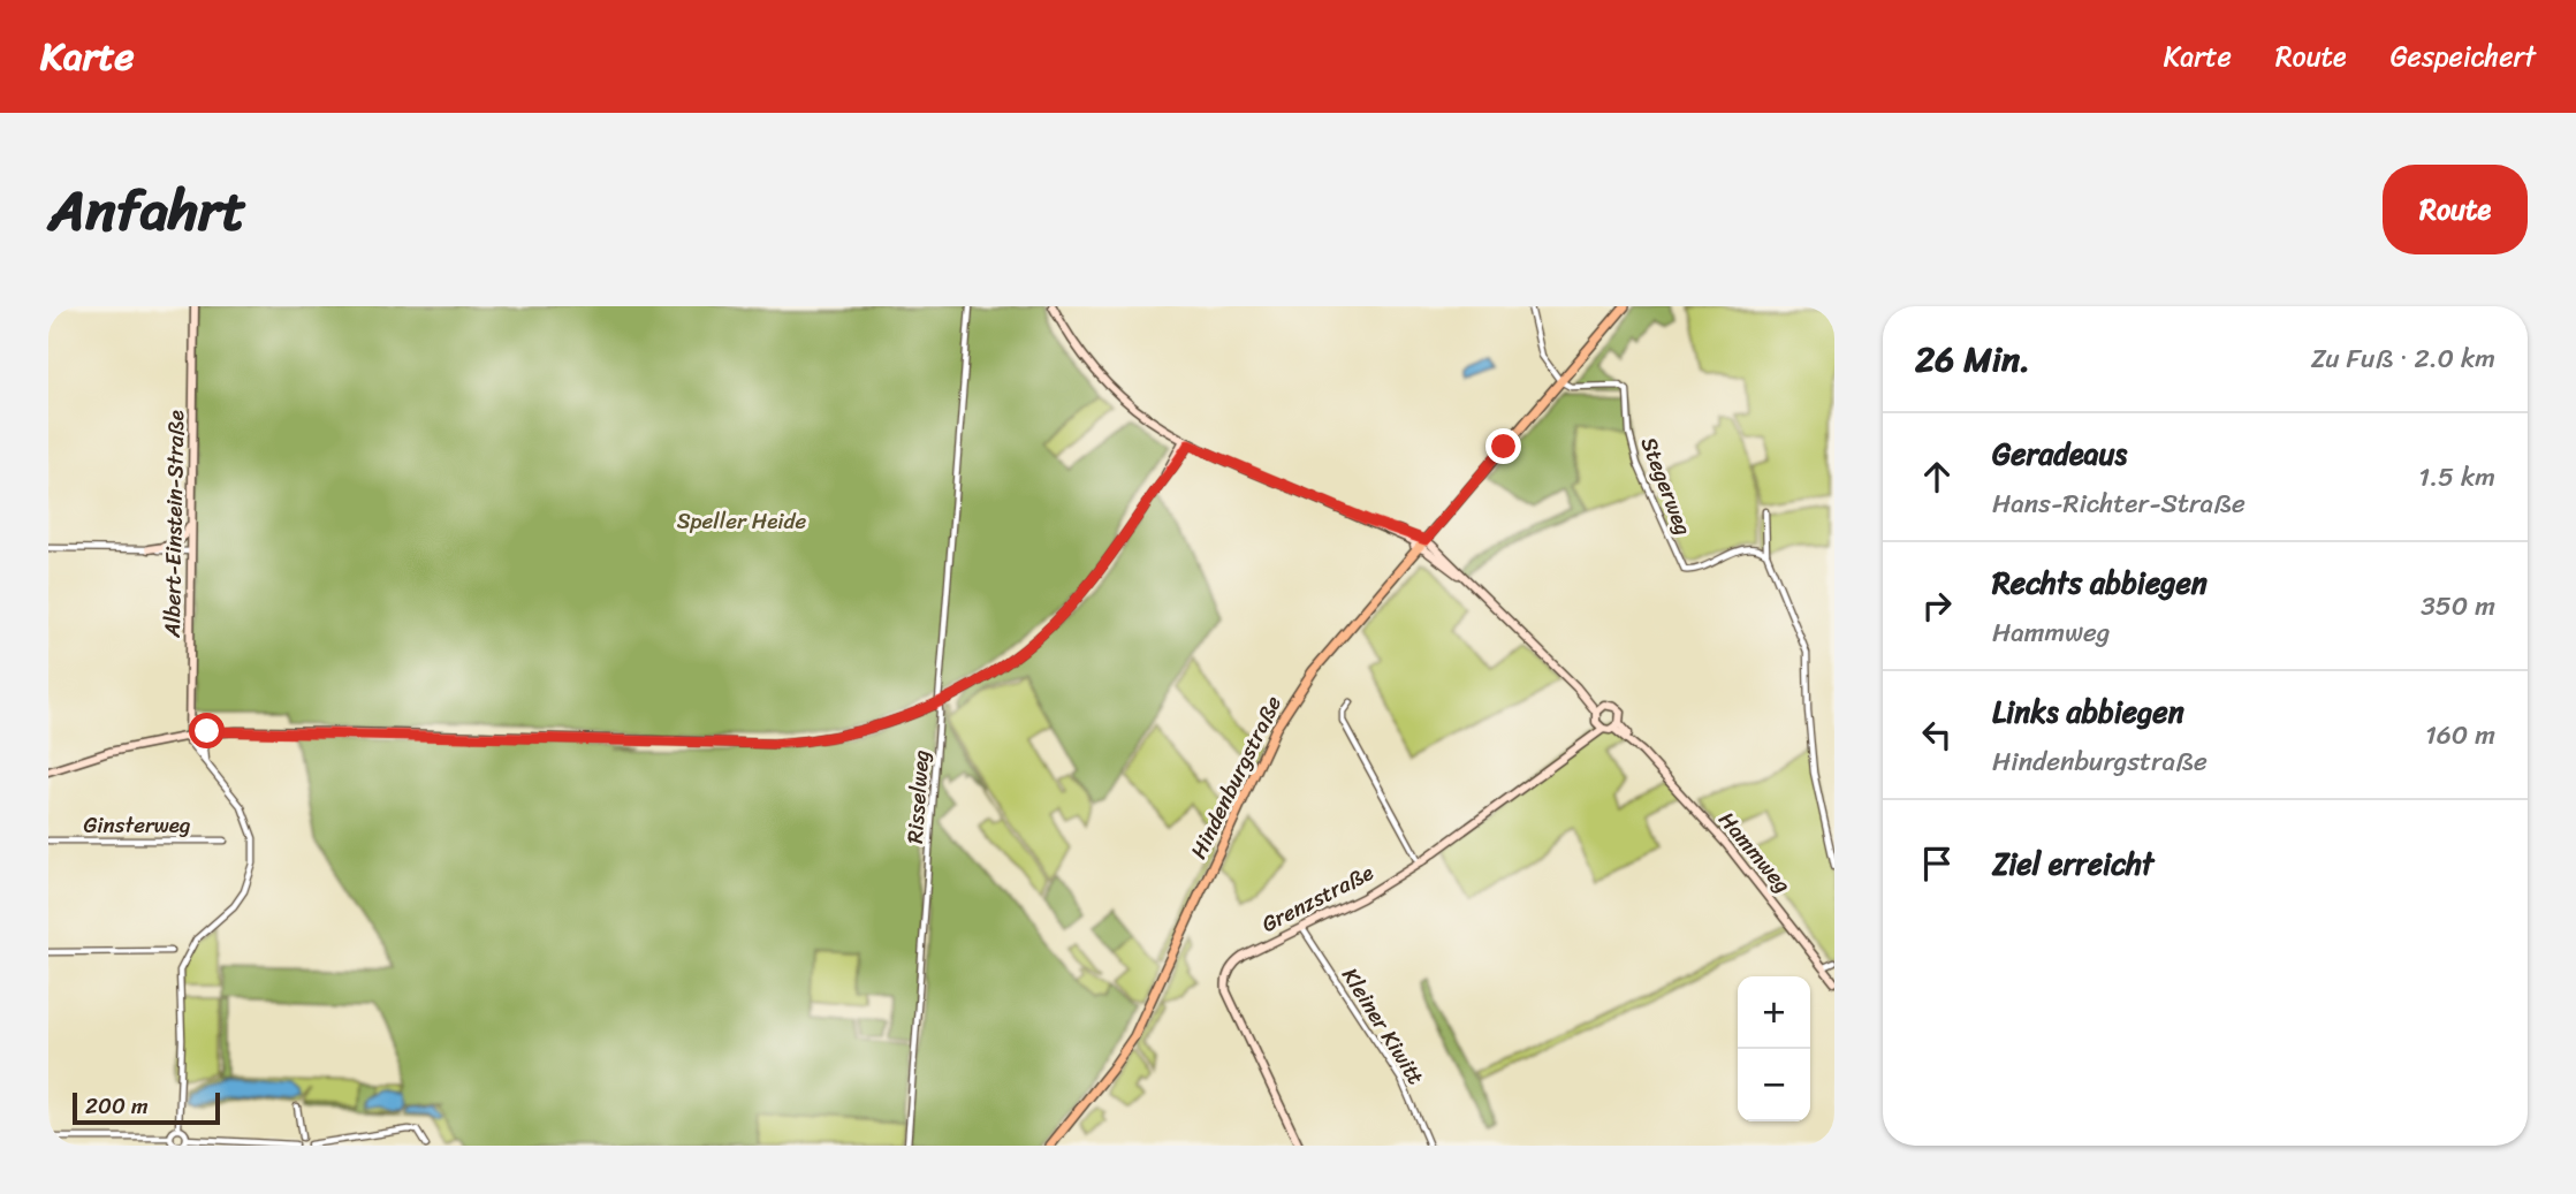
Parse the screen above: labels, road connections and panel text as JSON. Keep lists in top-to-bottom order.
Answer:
{
  "streets": {
    "main road": [
      "Albert-Einstein-Straße",
      "Hindenburgstraße",
      "Hammweg",
      "Grenzstraße"
    ],
    "street": [
      "Stegerweg",
      "Risselweg",
      "Ginsterweg",
      "Kleiner Kiwitt"
    ]
  },
  "crossings": [
    ["Stegerweg", "Hindenburgstraße"],
    ["Hindenburgstraße", "Hammweg"],
    ["Hammweg", "Grenzstraße"],
    ["Grenzstraße", "Kleiner Kiwitt"]
  ],
  "parks": ["Speller Heide"],
  "scale_bar": "200 m",
  "page": {
    "header": "Karte",
    "nav": ["Karte", "Route", "Gespeichert"],
    "title": "Anfahrt",
    "buttons": "Route",
    "heading": ["26 Min.", "Zu Fuß · 2.0 km"],
    "list": [
      ["Geradeaus", "Hans-Richter-Straße", "1.5 km"],
      ["Rechts abbiegen", "Hammweg", "350 m"],
      ["Links abbiegen", "Hindenburgstraße", "160 m"],
      "Ziel erreicht"
    ],
    "map_buttons": ["+", "−"],
    "scale": "200 m"
  }
}
